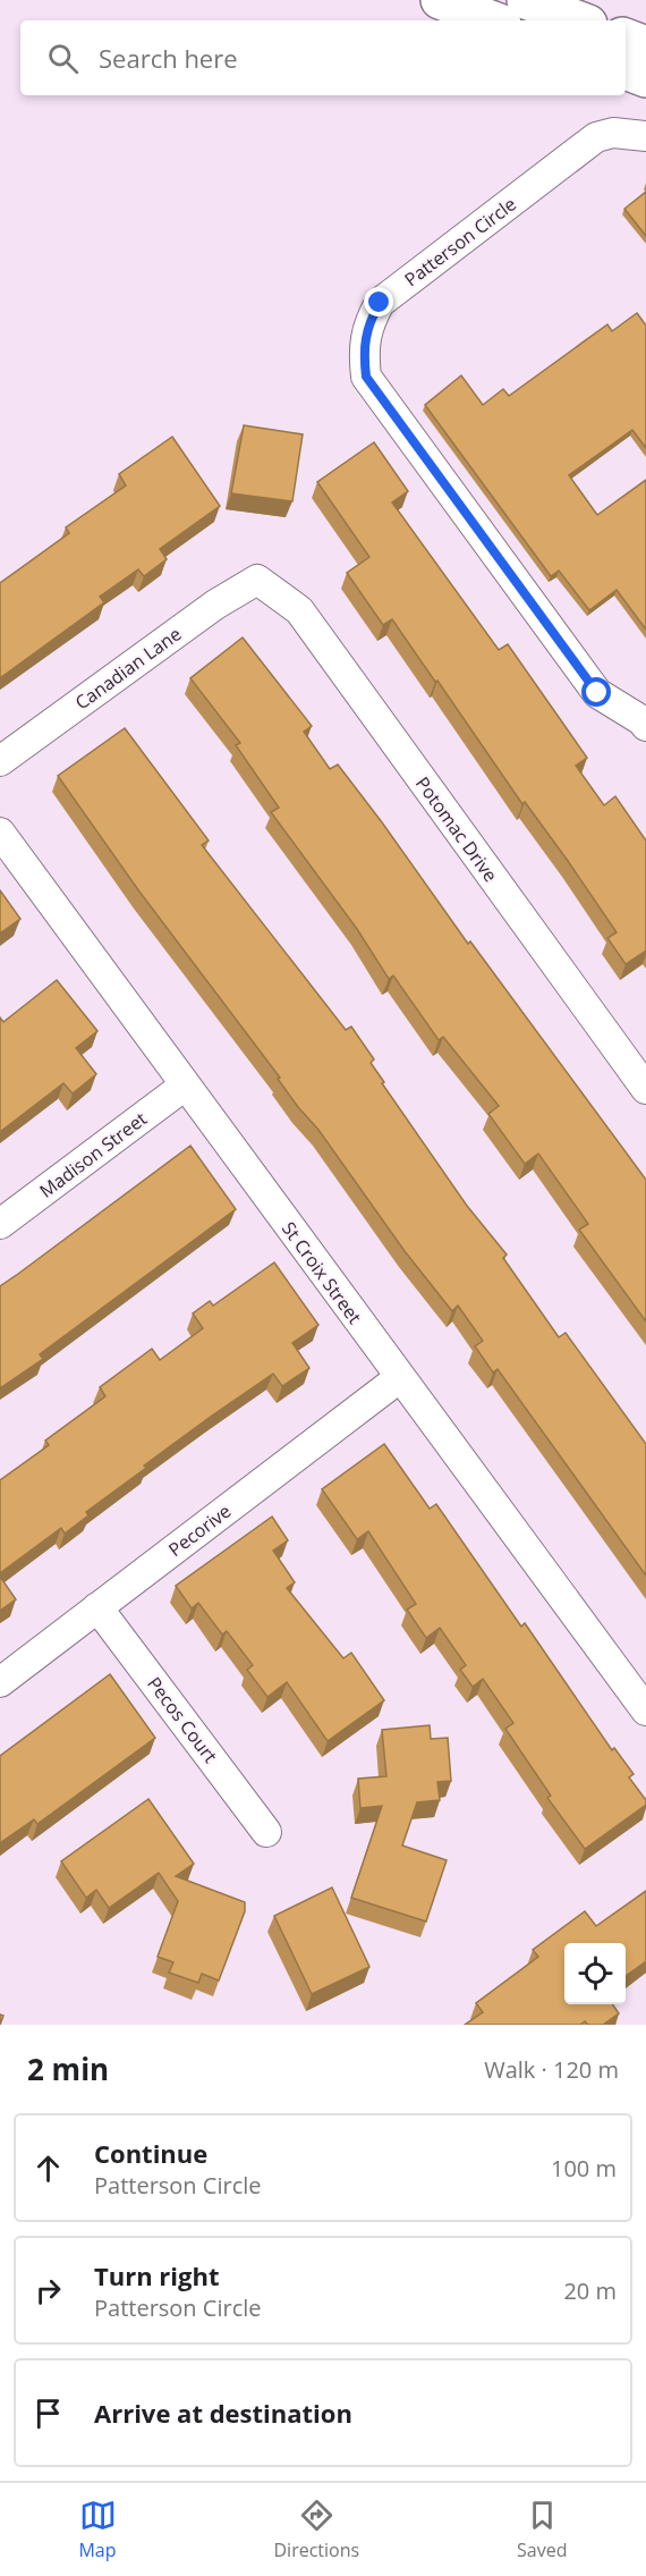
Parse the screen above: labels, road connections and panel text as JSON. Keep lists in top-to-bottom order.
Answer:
{
  "streets": {
    "street": [
      "Patterson Circle",
      "Canadian Lane",
      "Potomac Drive",
      "Madison Street",
      "St Croix Street",
      "Pecorive",
      "Pecos Court"
    ]
  },
  "crossings": [
    ["Canadian Lane", "Potomac Drive"],
    ["Madison Street", "St Croix Street"],
    ["St Croix Street", "Pecorive"],
    ["Pecorive", "Pecos Court"]
  ],
  "page": {
    "search": "Search here",
    "heading": ["2 min", "Walk · 120 m"],
    "list": [
      ["Continue", "Patterson Circle", "100 m"],
      ["Turn right", "Patterson Circle", "20 m"],
      "Arrive at destination"
    ],
    "nav": ["Map", "Directions", "Saved"]
  }
}
